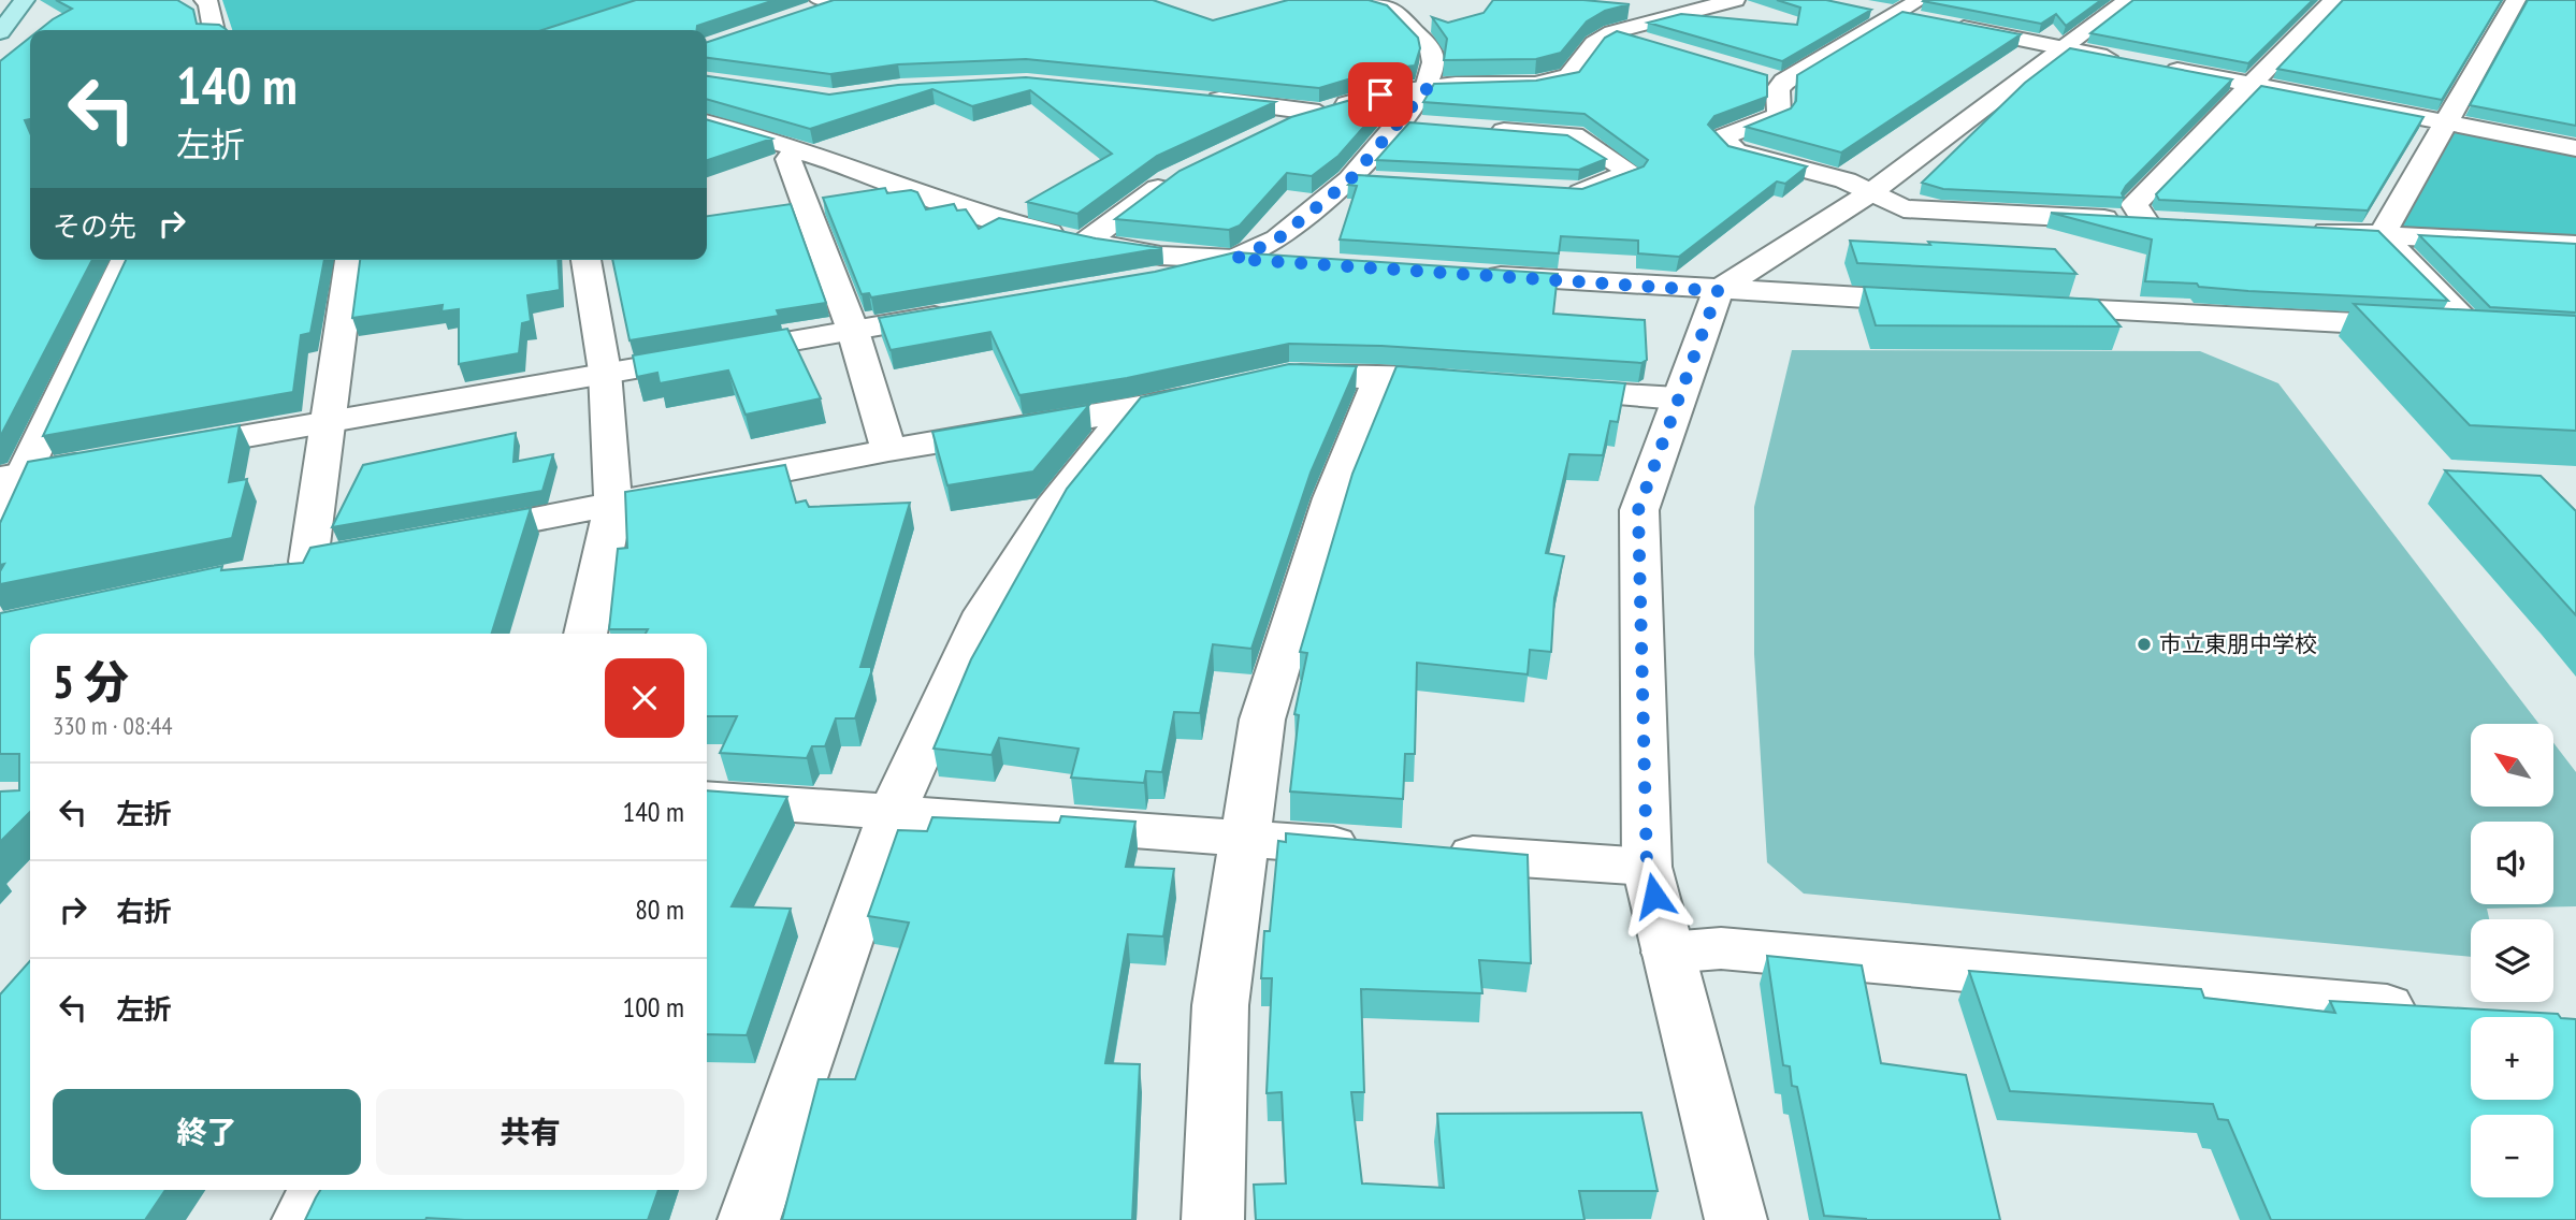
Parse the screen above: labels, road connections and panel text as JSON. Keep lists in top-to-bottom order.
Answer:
{
  "places": ["市立東朋中学校"],
  "north": "top left",
  "page": {
    "turn": ["140 m", "左折"],
    "then": "その先",
    "heading": ["5 分", "330 m · 08:44"],
    "map_buttons": ["+", "−"],
    "list": [
      {
        "name": "左折",
        "value": "140 m"
      },
      {
        "name": "右折",
        "value": "80 m"
      },
      {
        "name": "左折",
        "value": "100 m"
      }
    ],
    "buttons": ["終了", "共有"]
  }
}
